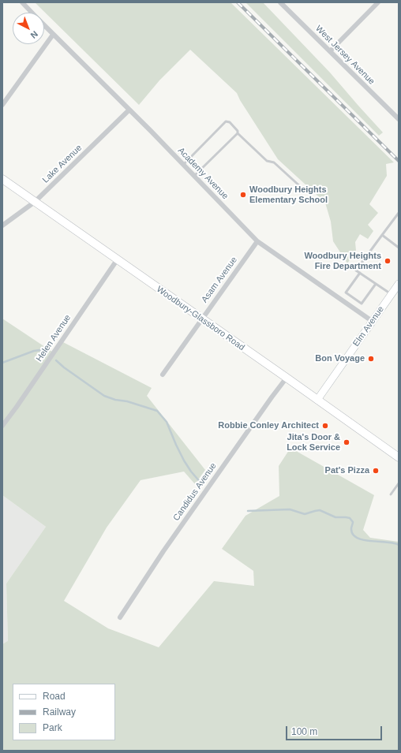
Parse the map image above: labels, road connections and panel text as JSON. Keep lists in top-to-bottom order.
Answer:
{
  "streets": {
    "main road": ["Woodbury-Glassboro Road", "Elm Avenue"],
    "street": [
      "West Jersey Avenue",
      "Lake Avenue",
      "Academy Avenue",
      "Asam Avenue",
      "Helen Avenue",
      "Candidus Avenue"
    ]
  },
  "crossings": [
    ["Lake Avenue", "Academy Avenue"],
    ["Lake Avenue", "Woodbury-Glassboro Road"],
    ["Academy Avenue", "Asam Avenue"],
    ["Academy Avenue", "Elm Avenue"],
    ["Asam Avenue", "Woodbury-Glassboro Road"],
    ["Woodbury-Glassboro Road", "Elm Avenue"],
    ["Woodbury-Glassboro Road", "Helen Avenue"],
    ["Woodbury-Glassboro Road", "Candidus Avenue"]
  ],
  "places": [
    "Woodbury Heights Elementary School",
    "Woodbury Heights Fire Department",
    "Bon Voyage",
    "Robbie Conley Architect",
    "Jita's Door & Lock Service",
    "Pat's Pizza"
  ],
  "legend": ["Road", "Railway", "Park"],
  "scale_bar": "100 m",
  "north": "bottom right"
}
